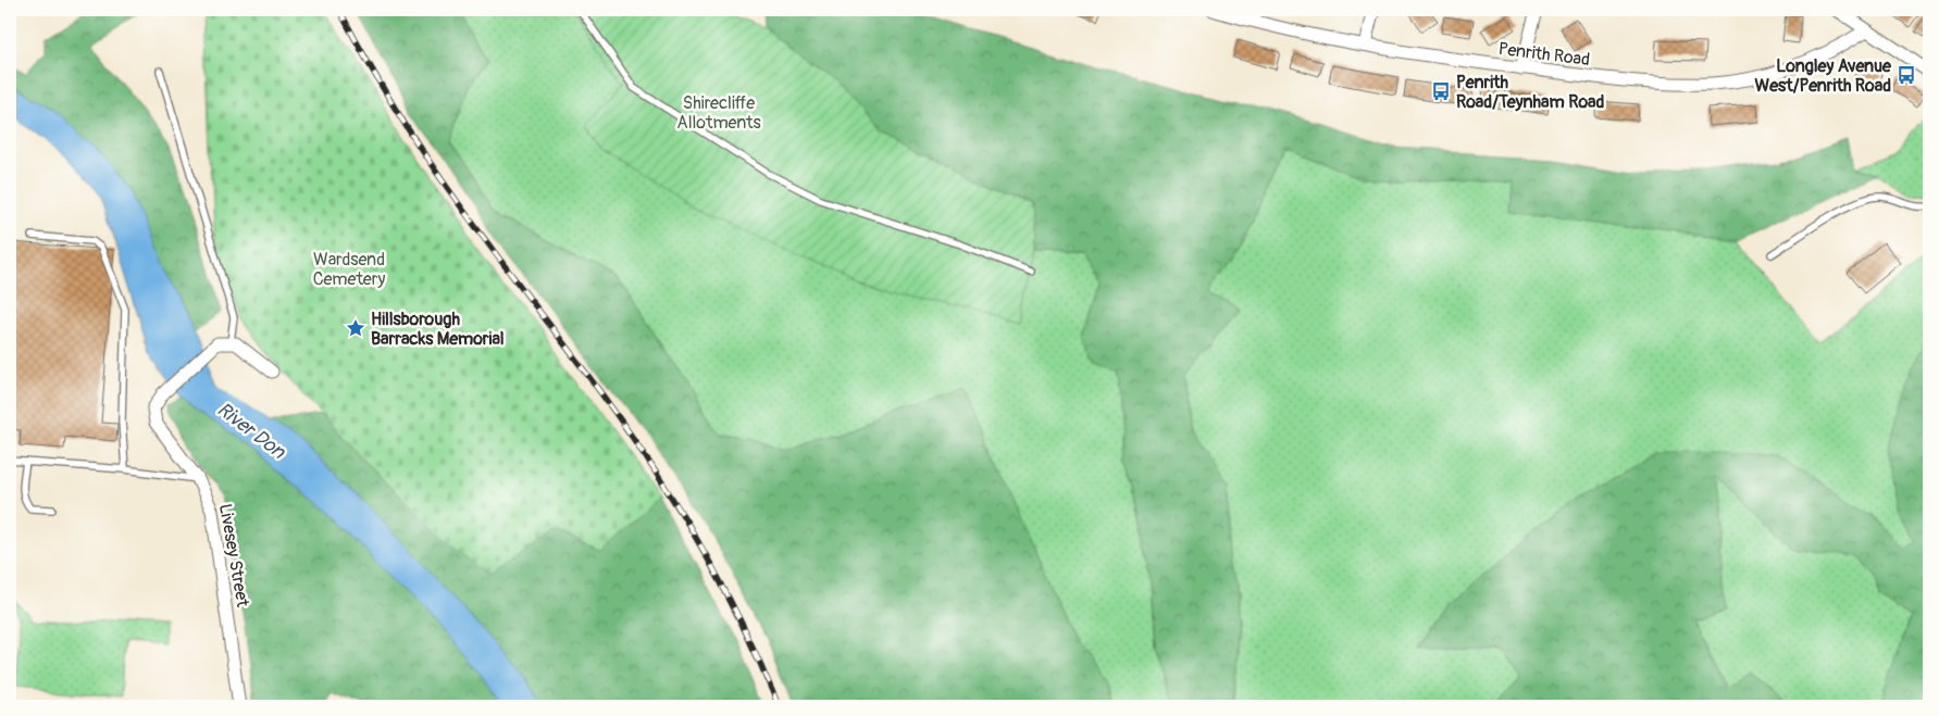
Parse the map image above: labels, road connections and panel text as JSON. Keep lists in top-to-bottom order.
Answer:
{
  "streets": {
    "street": ["Penrith Road", "Livesey Street"]
  },
  "water": ["River Don"],
  "parks": ["Shirecliffe Allotments", "Wardsend Cemetery"],
  "places": {
    "bus stop": ["Longley Avenue West/Penrith Road", "Penrith Road/Teynham Road"],
    "place": ["Hillsborough Barracks Memorial"]
  }
}
